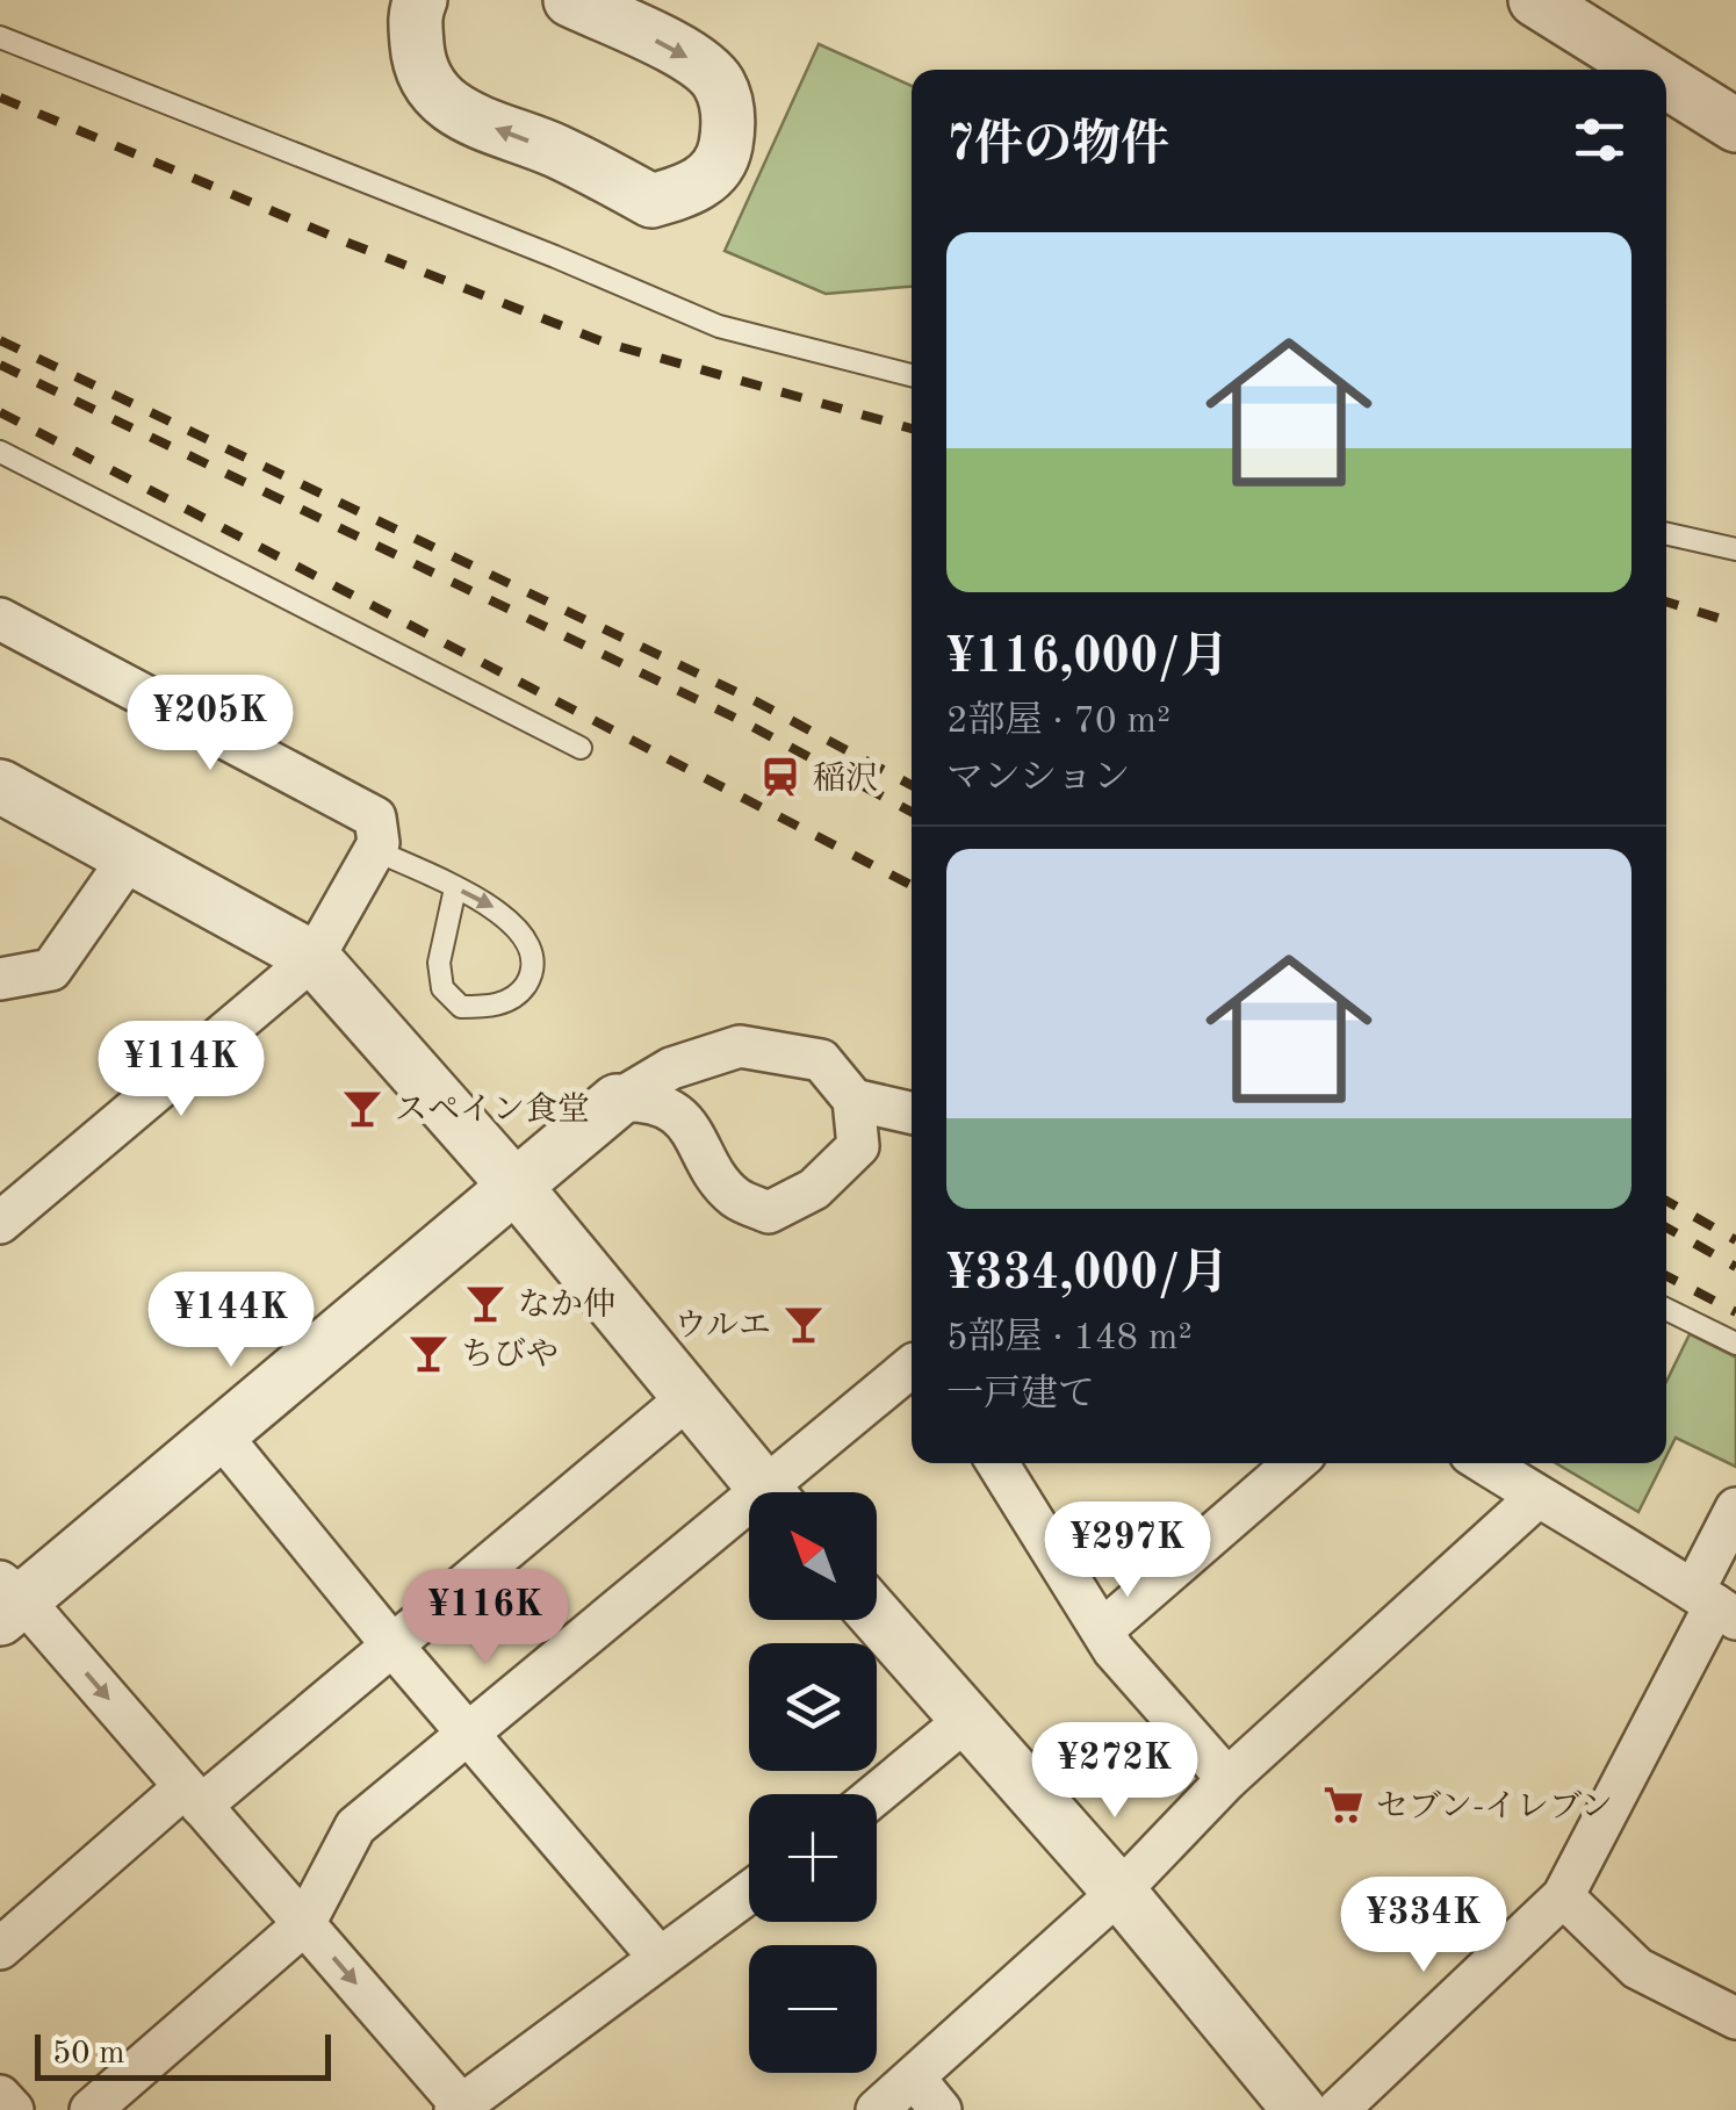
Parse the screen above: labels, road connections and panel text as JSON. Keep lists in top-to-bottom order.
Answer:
{
  "places": {
    "station": ["稲沢"],
    "bar": [
      "スペイン食堂",
      "なか仲",
      "ウルエ",
      "ちびや"
    ],
    "supermarket": ["セブン-イレブン"]
  },
  "scale_bar": "50 m",
  "north": "top left",
  "page": {
    "heading": "7件の物件",
    "list": [
      {
        "name": "¥116,000/月",
        "note": "2部屋 · 70 m² · マンション"
      },
      {
        "name": "¥334,000/月",
        "note": "5部屋 · 148 m² · 一戸建て"
      }
    ],
    "price": [
      "¥205K",
      "¥114K",
      "¥144K",
      "¥297K",
      "¥116K",
      "¥272K",
      "¥334K"
    ],
    "map_buttons": ["+", "−"],
    "scale": "50 m"
  }
}
